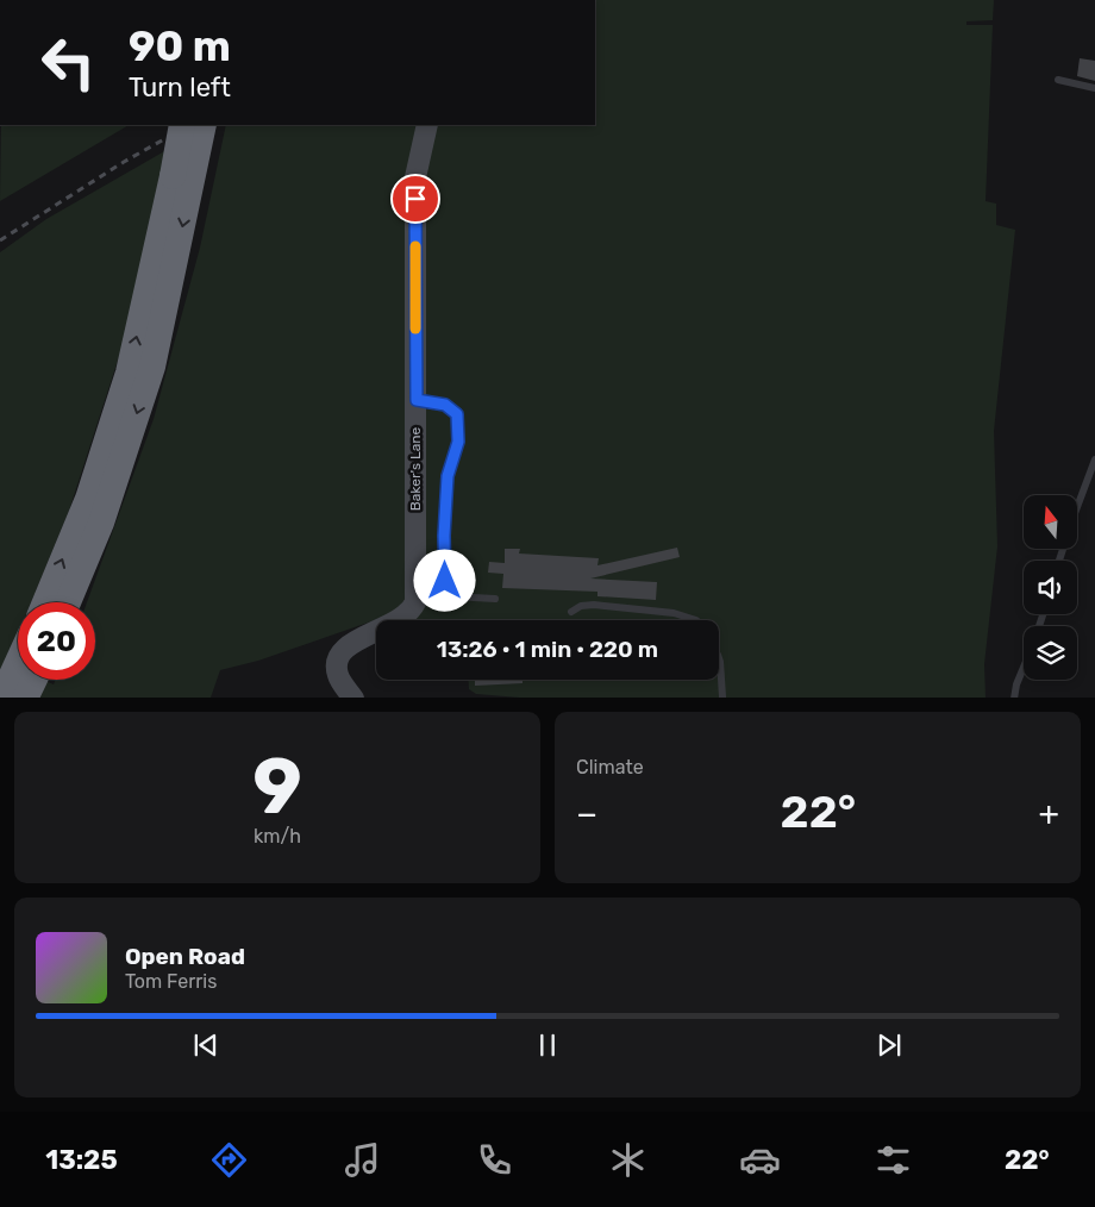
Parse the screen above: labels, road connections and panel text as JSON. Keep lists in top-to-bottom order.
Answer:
{
  "streets": {
    "street": ["Baker's Lane"]
  },
  "north": "top",
  "page": {
    "turn": ["90 m", "Turn left"],
    "limit": "20",
    "trip": "13:26 · 1 min · 220 m",
    "tile": [
      ["9", "km/h"],
      "Climate"
    ],
    "heat": ["−", "22°", "+"],
    "song": ["Open Road", "Tom Ferris"],
    "tabs": ["13:25", "22°"]
  }
}
